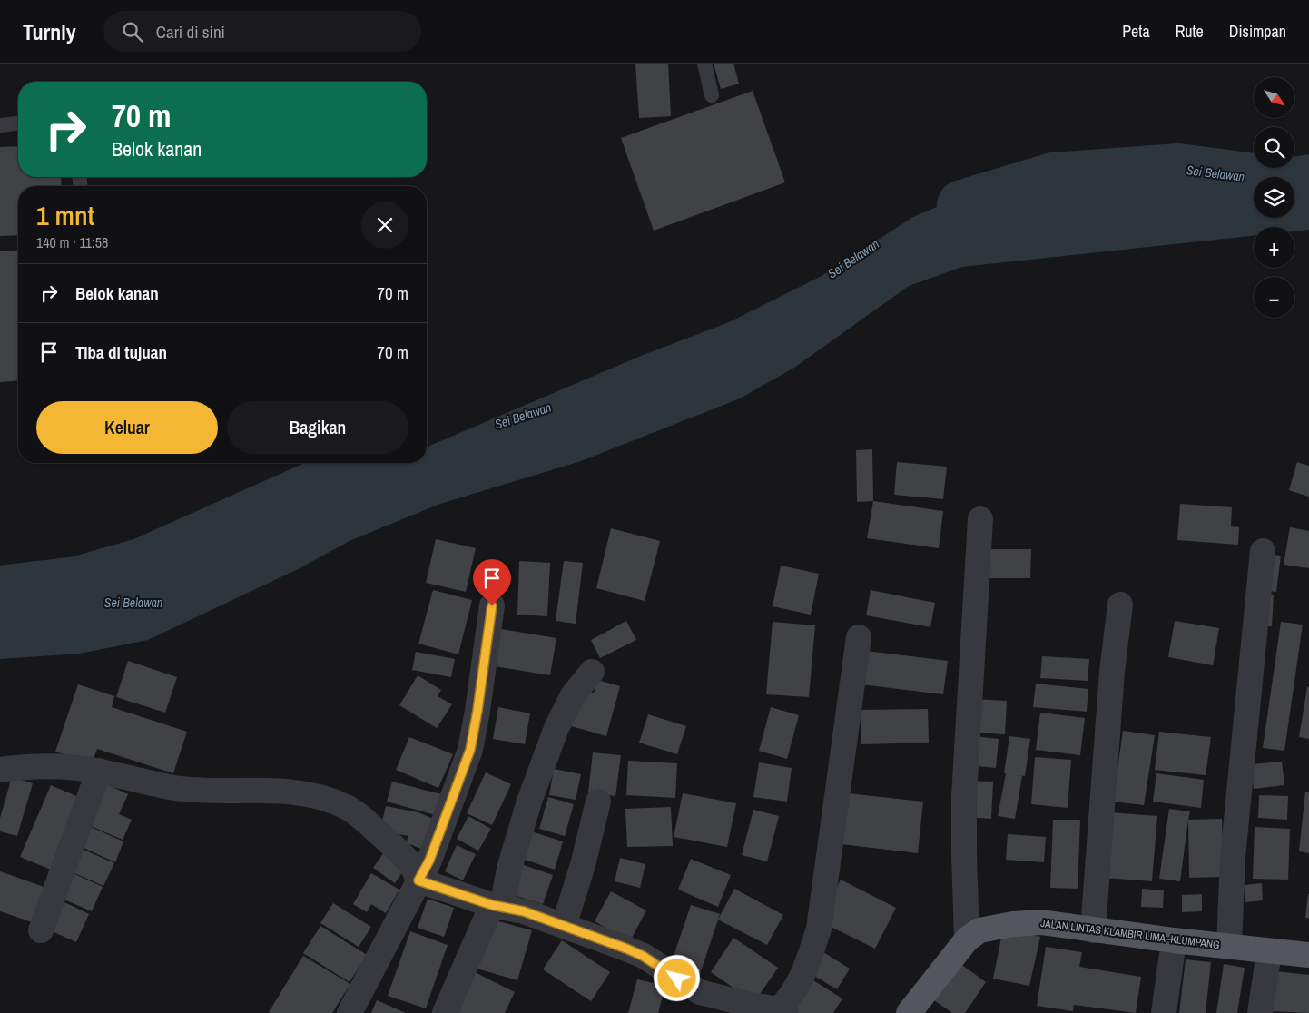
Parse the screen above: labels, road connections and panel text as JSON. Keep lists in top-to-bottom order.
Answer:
{
  "streets": {
    "main road": ["JALAN LINTAS KLAMBIR LIMA–KLUMPANG"]
  },
  "water": ["Sei Belawan"],
  "north": "bottom right",
  "page": {
    "header": "Turnly",
    "search": "Cari di sini",
    "nav": ["Peta", "Rute", "Disimpan"],
    "map_buttons": ["+", "−"],
    "turn": ["70 m", "Belok kanan"],
    "heading": ["1 mnt", "140 m · 11:58"],
    "list": [
      {
        "name": "Belok kanan",
        "value": "70 m"
      },
      {
        "name": "Tiba di tujuan",
        "value": "70 m"
      }
    ],
    "buttons": ["Keluar", "Bagikan"]
  }
}
